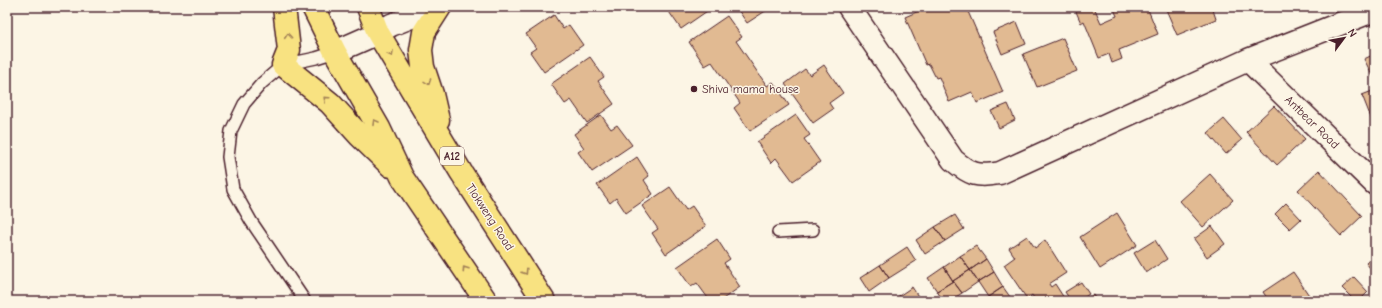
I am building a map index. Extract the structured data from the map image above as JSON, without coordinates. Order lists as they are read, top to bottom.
{
  "streets": {
    "main road": ["A12", "Tlokweng Road"],
    "street": ["Antbear Road"]
  },
  "places": ["Shiva mama house"],
  "north": "top right"
}
